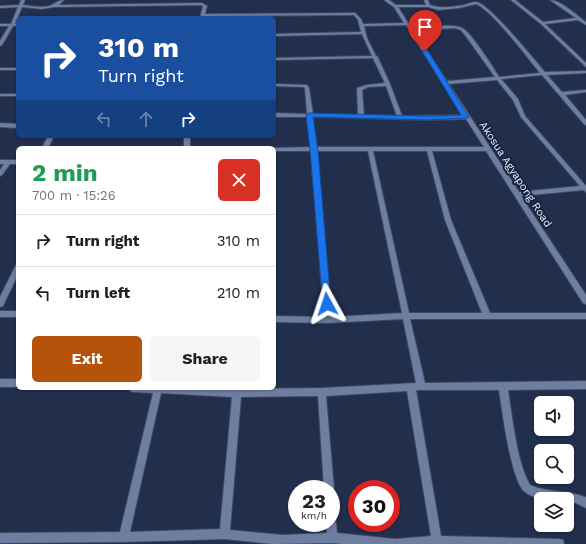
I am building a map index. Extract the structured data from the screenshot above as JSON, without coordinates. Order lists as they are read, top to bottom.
{
  "streets": {
    "street": ["Akosua Agyapong Road"]
  },
  "page": {
    "turn": ["310 m", "Turn right"],
    "heading": ["2 min", "700 m · 15:26"],
    "list": [
      {
        "name": "Turn right",
        "value": "310 m"
      },
      {
        "name": "Turn left",
        "value": "210 m"
      }
    ],
    "buttons": ["Exit", "Share"],
    "speed": "23 km/h",
    "limit": "30"
  }
}
